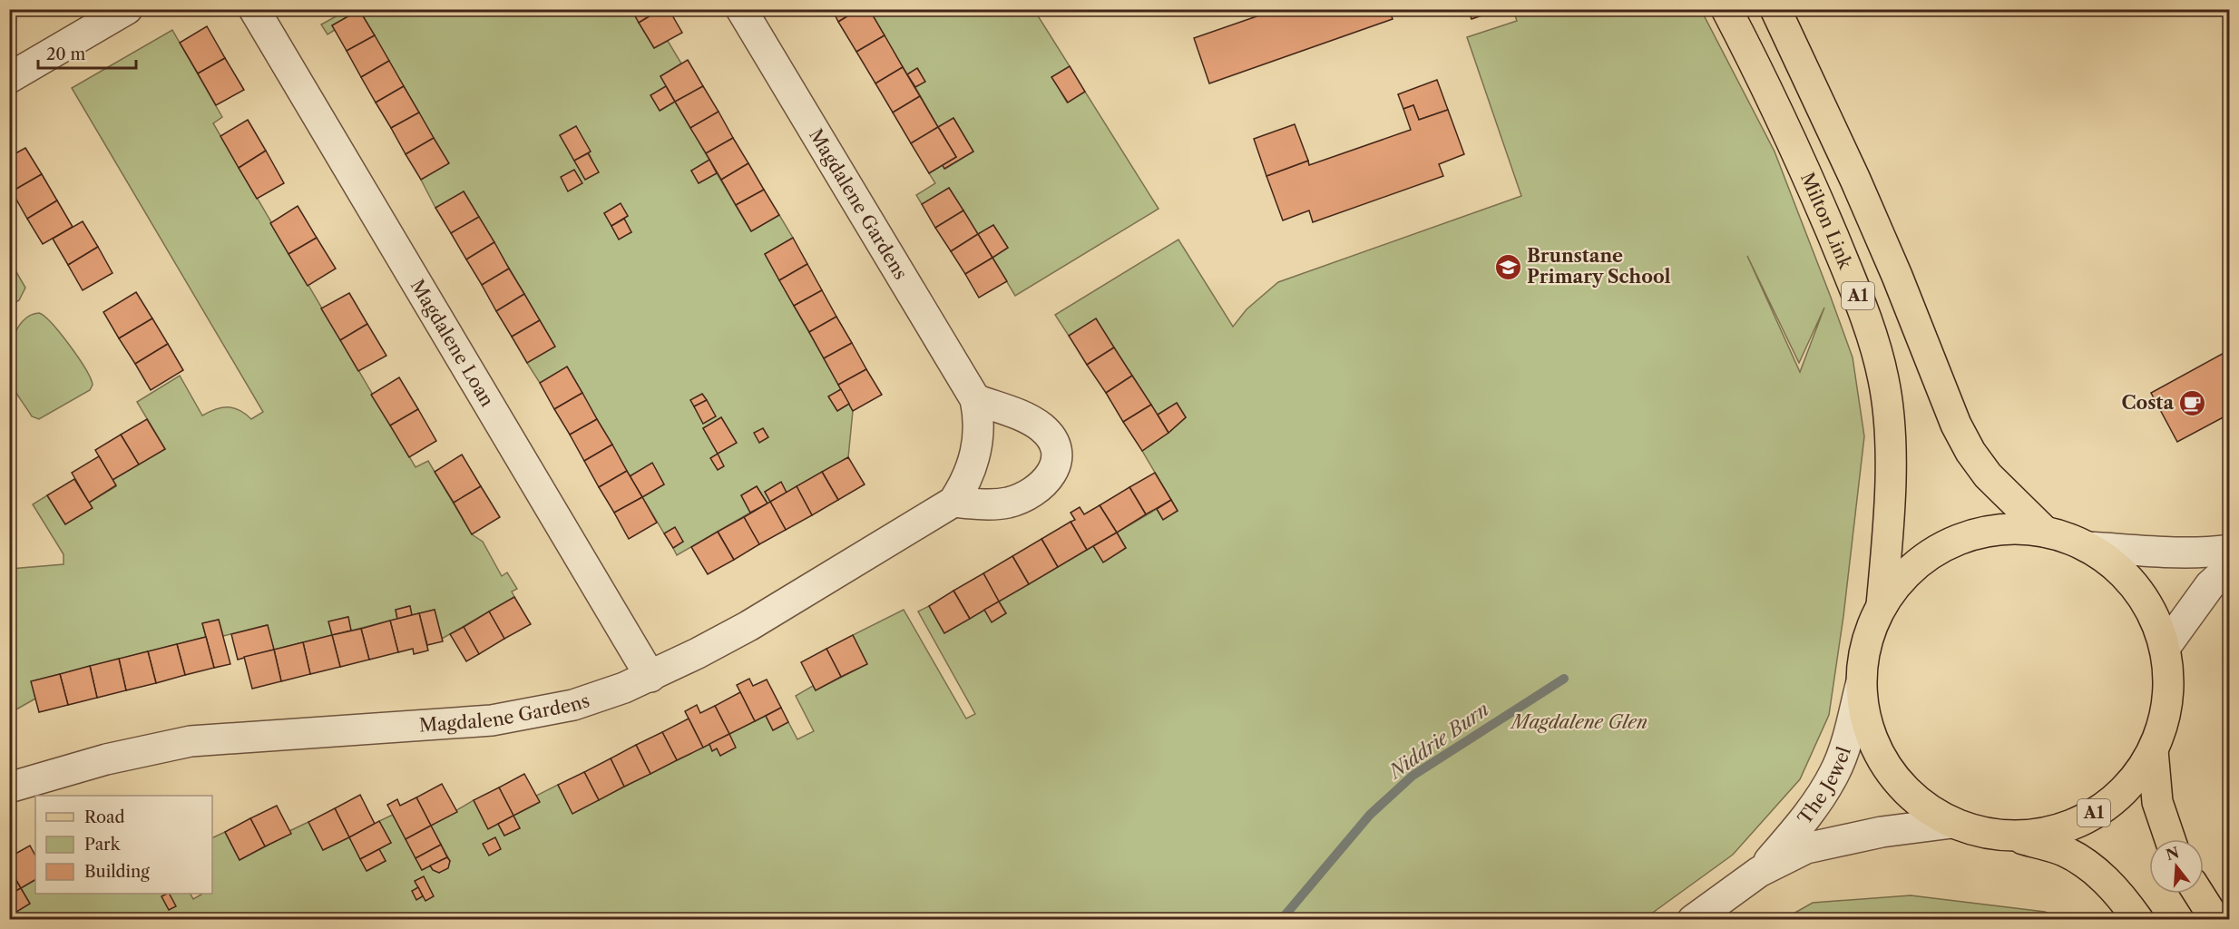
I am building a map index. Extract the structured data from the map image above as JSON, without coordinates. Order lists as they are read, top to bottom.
{
  "streets": {
    "main road": ["Milton Link", "A1"],
    "street": ["Magdalene Gardens", "Magdalene Loan", "The Jewel"]
  },
  "crossings": [
    ["Magdalene Gardens", "Magdalene Loan"],
    ["Milton Link", "A1"],
    ["A1", "The Jewel"]
  ],
  "water": ["Niddrie Burn"],
  "parks": ["Magdalene Glen"],
  "places": {
    "school or university": ["Brunstane Primary School"],
    "cafe": ["Costa"]
  },
  "legend": ["Road", "Park", "Building"],
  "scale_bar": "20 m",
  "north": "top"
}
